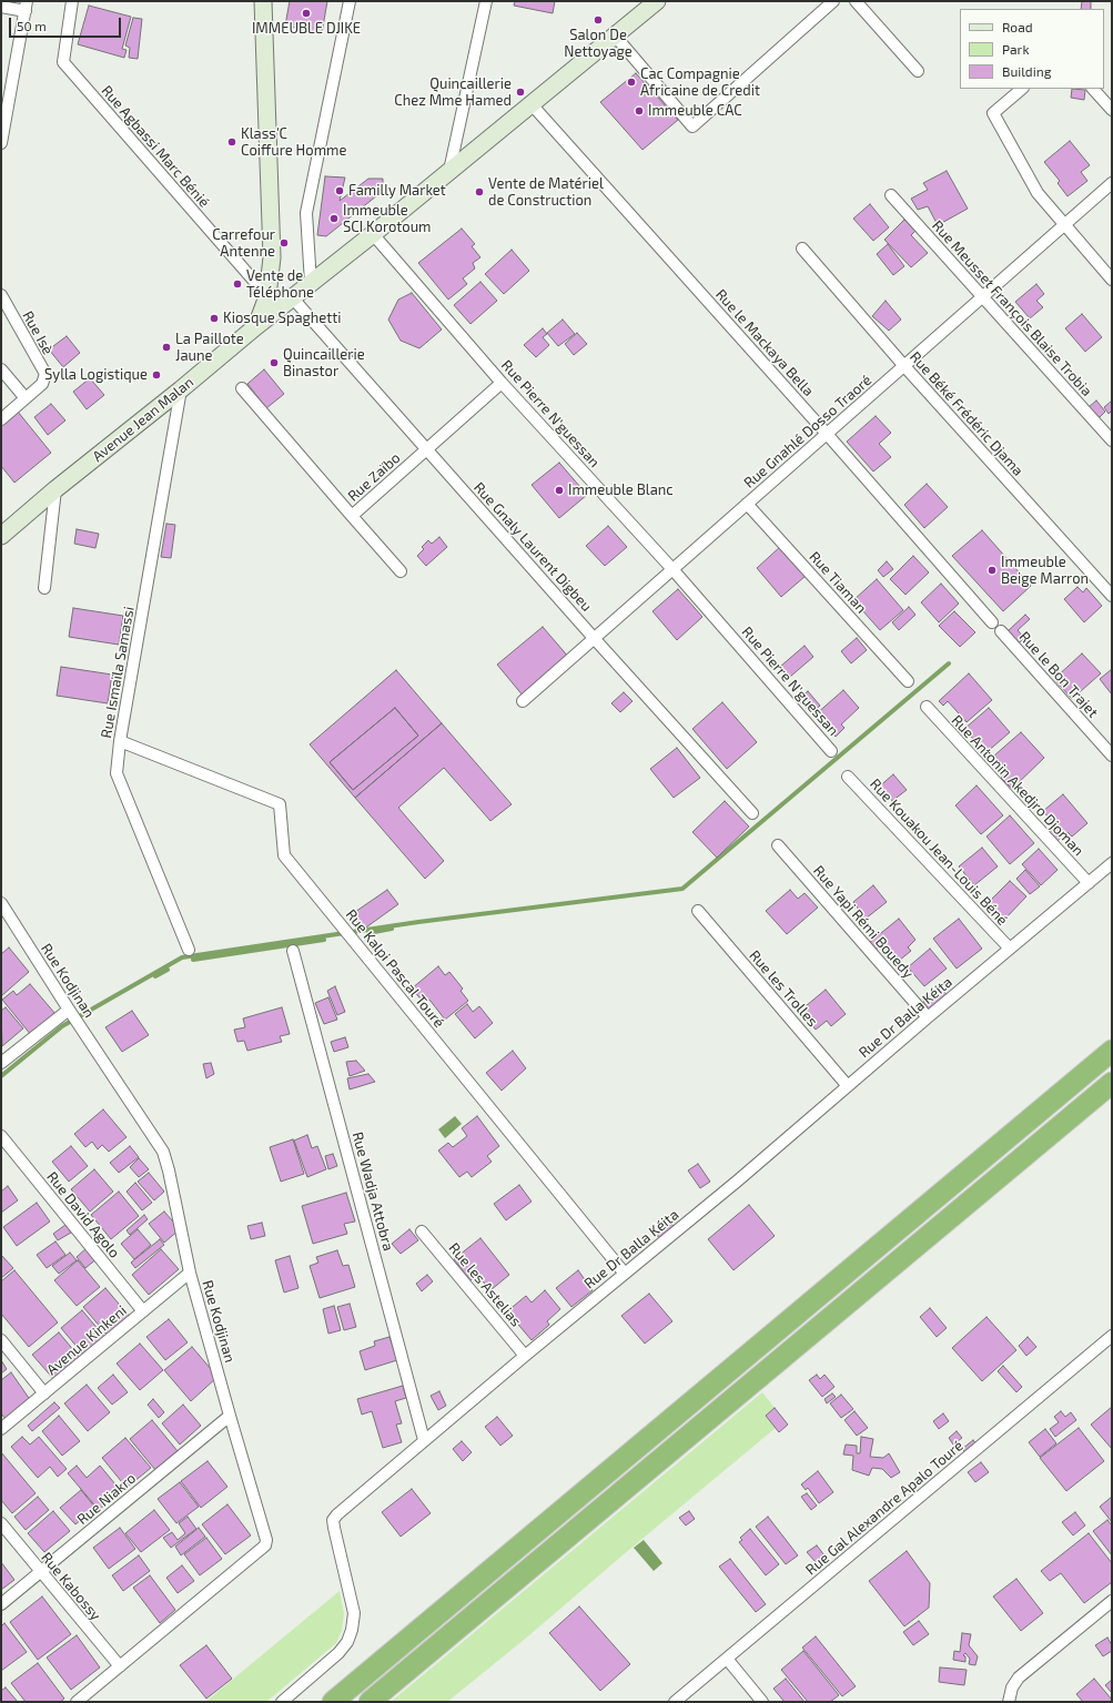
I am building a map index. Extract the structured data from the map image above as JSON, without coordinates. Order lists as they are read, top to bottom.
{
  "streets": {
    "main road": ["Avenue Jean Malan"],
    "street": [
      "Rue Agbassi Marc Bénié",
      "Rue Meusset François Blaise Trobia",
      "Rue Isè",
      "Rue le Mackaya Bella",
      "Rue Pierre N'guessan",
      "Rue Béké Frédéric Djama",
      "Rue Gnahlé Dosso Traoré",
      "Rue Zaïbo",
      "Rue Gnaly Laurent Digbeu",
      "Rue Tiaman",
      "Rue Ismaïla Samassi",
      "Rue le Bon Trajet",
      "Rue Antonin Akedjro Djoman",
      "Rue Kouakou Jean-Louis Béné",
      "Rue Yapi Rémi Bouedy",
      "Rue Kalpi Pascal Touré",
      "Rue Kodjinan",
      "Rue les Trolles",
      "Rue Dr Balla Kéita",
      "Rue Wadja Attobra",
      "Rue David Agolo",
      "Rue les Astelias",
      "Avenue Kinkeni",
      "Rue Niakro",
      "Rue Gal Alexandre Apalo Touré",
      "Rue Kabossy"
    ]
  },
  "crossings": [
    ["Rue Meusset François Blaise Trobia", "Rue Gnahlé Dosso Traoré"],
    ["Rue le Mackaya Bella", "Avenue Jean Malan"],
    ["Rue le Mackaya Bella", "Rue Gnahlé Dosso Traoré"],
    ["Rue Pierre N'guessan", "Avenue Jean Malan"],
    ["Rue Pierre N'guessan", "Rue Gnahlé Dosso Traoré"],
    ["Rue Pierre N'guessan", "Rue Zaïbo"],
    ["Rue Béké Frédéric Djama", "Rue Gnahlé Dosso Traoré"],
    ["Avenue Jean Malan", "Rue Gnaly Laurent Digbeu"],
    ["Avenue Jean Malan", "Rue Ismaïla Samassi"],
    ["Rue Gnahlé Dosso Traoré", "Rue Gnaly Laurent Digbeu"],
    ["Rue Gnahlé Dosso Traoré", "Rue Tiaman"],
    ["Rue Zaïbo", "Rue Gnaly Laurent Digbeu"],
    ["Rue Ismaïla Samassi", "Rue Kalpi Pascal Touré"],
    ["Rue Antonin Akedjro Djoman", "Rue Dr Balla Kéita"],
    ["Rue Kouakou Jean-Louis Béné", "Rue Dr Balla Kéita"],
    ["Rue Yapi Rémi Bouedy", "Rue Dr Balla Kéita"],
    ["Rue Kalpi Pascal Touré", "Rue Dr Balla Kéita"],
    ["Rue Kodjinan", "Avenue Kinkeni"],
    ["Rue Kodjinan", "Rue Niakro"],
    ["Rue Kodjinan", "Rue Kabossy"],
    ["Rue les Trolles", "Rue Dr Balla Kéita"],
    ["Rue Dr Balla Kéita", "Rue Wadja Attobra"],
    ["Rue Dr Balla Kéita", "Rue les Astelias"],
    ["Rue David Agolo", "Avenue Kinkeni"],
    ["Rue Niakro", "Rue Kabossy"]
  ],
  "places": [
    "IMMEUBLE DJIKE",
    "Salon De Nettoyage",
    "Cac Compagnie Africaine de Credit",
    "Quincaillerie Chez Mme Hamed",
    "Immeuble CAC",
    "Klass'C Coiffure Homme",
    "Familly Market",
    "Vente de Matériel de Construction",
    "Immeuble SCI Korotoum",
    "Carrefour Antenne",
    "Vente de Téléphone",
    "Kiosque Spaghetti",
    "La Paillote Jaune",
    "Quincaillerie Binastor",
    "Sylla Logistique",
    "Immeuble Blanc",
    "Immeuble Beige Marron"
  ],
  "legend": ["Road", "Park", "Building"],
  "scale_bar": "50 m"
}
